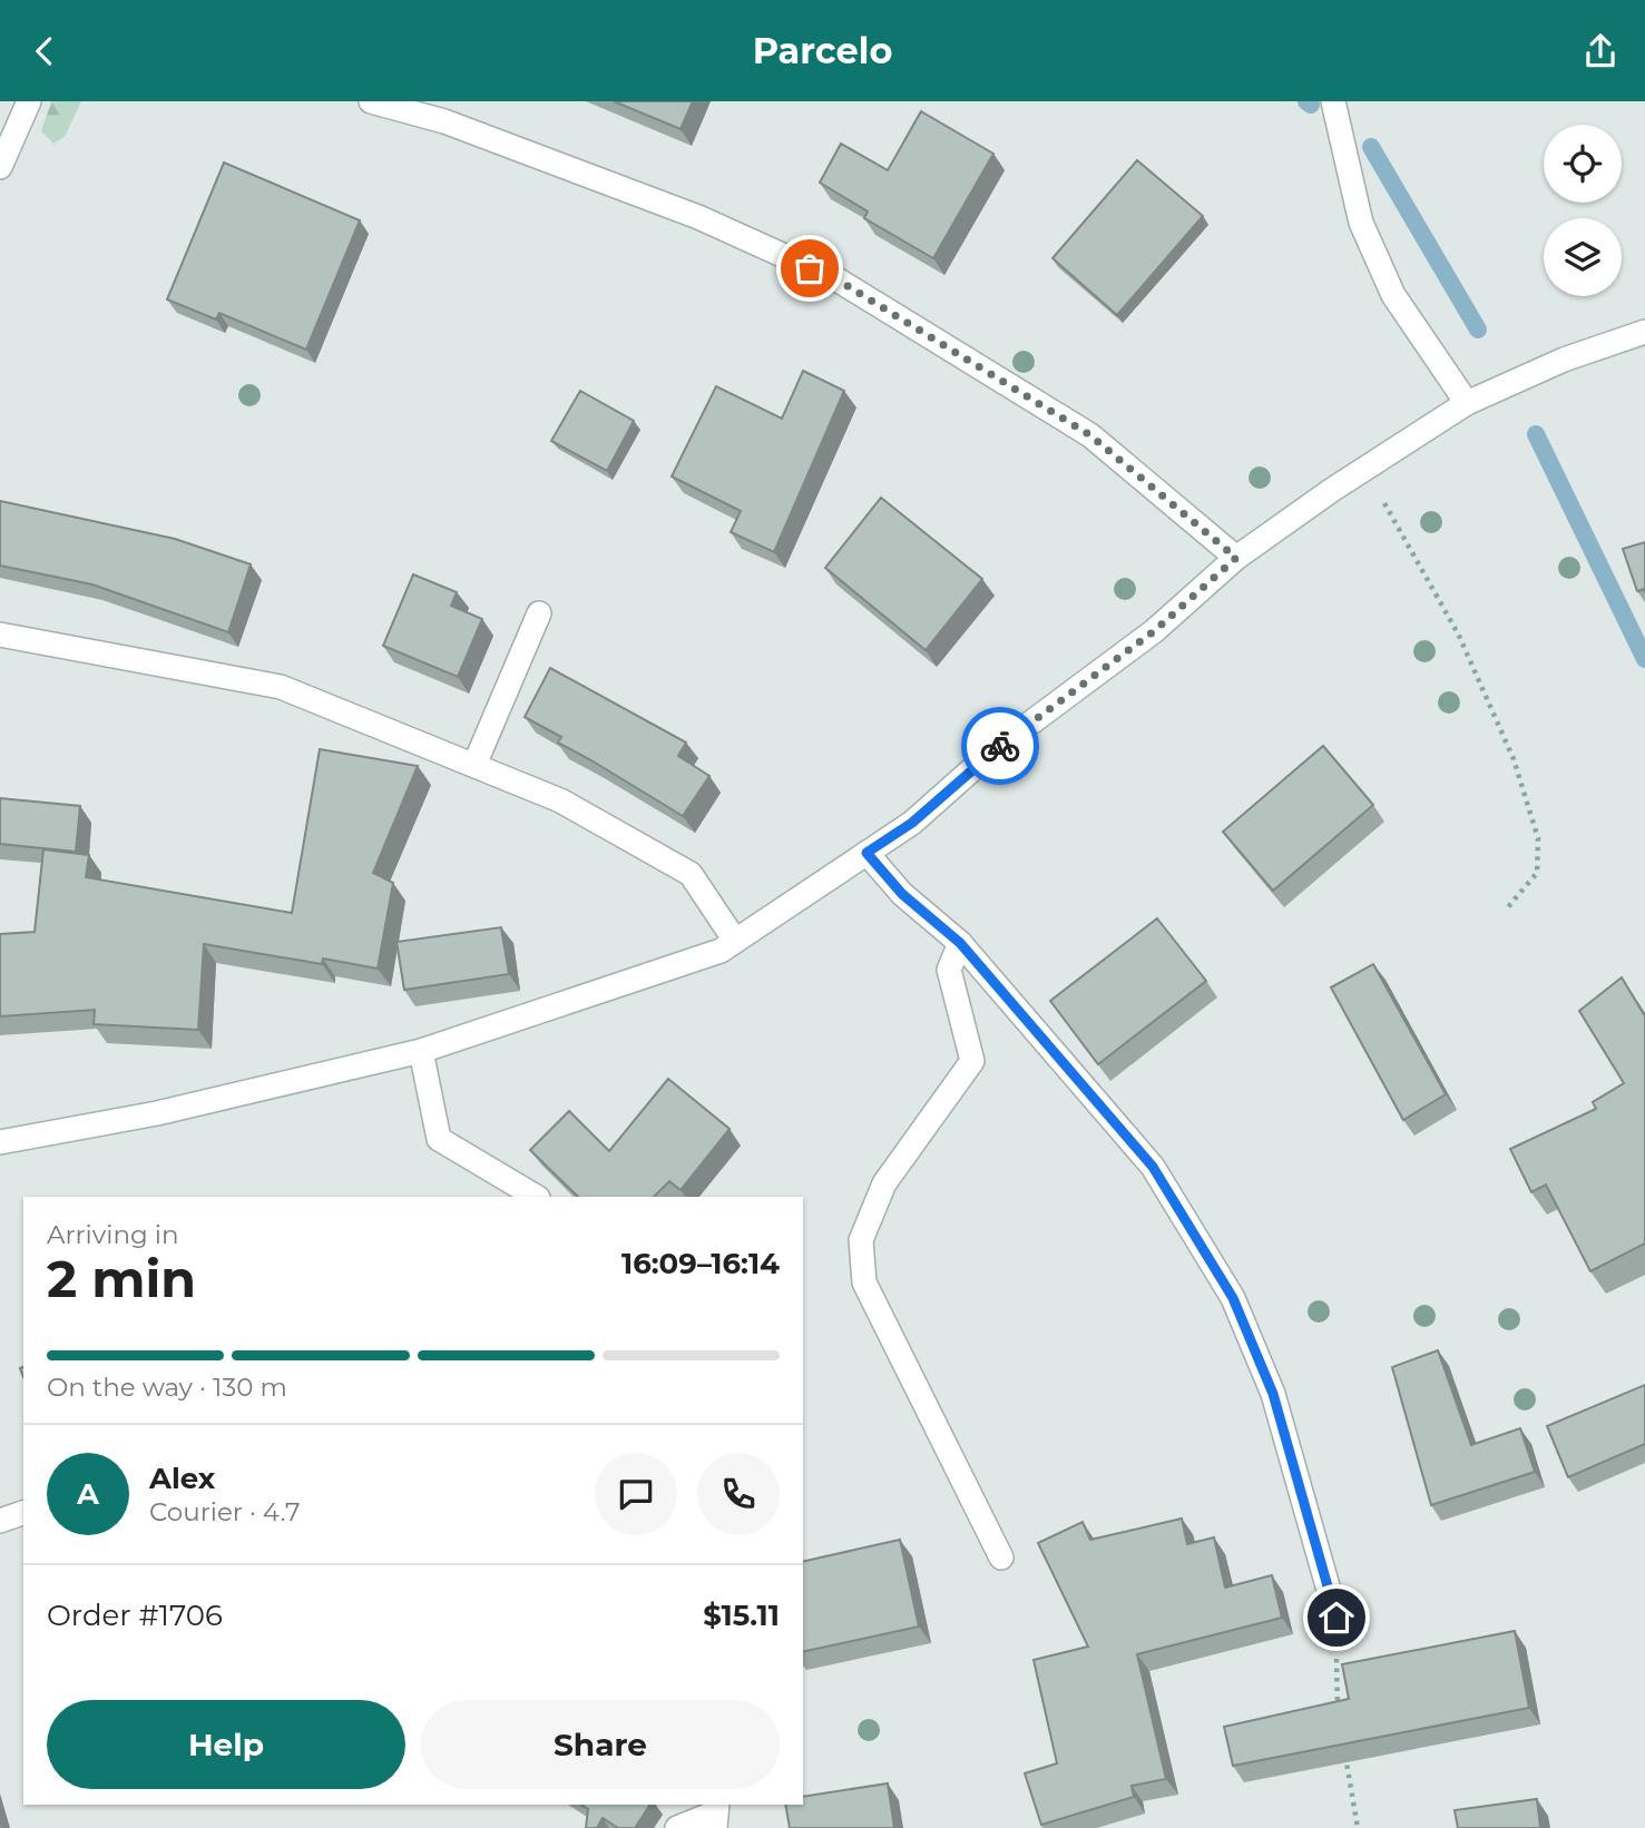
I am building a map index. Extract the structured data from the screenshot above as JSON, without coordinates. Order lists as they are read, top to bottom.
{
  "page": {
    "header": "Parcelo",
    "heading": ["2 min", "Arriving in", "16:09–16:14"],
    "panel": [
      "Alex",
      "Courier · 4.7",
      "Order #1706",
      "$15.11"
    ],
    "bar": "On the way · 130 m",
    "round": "A",
    "buttons": ["Help", "Share"]
  }
}
